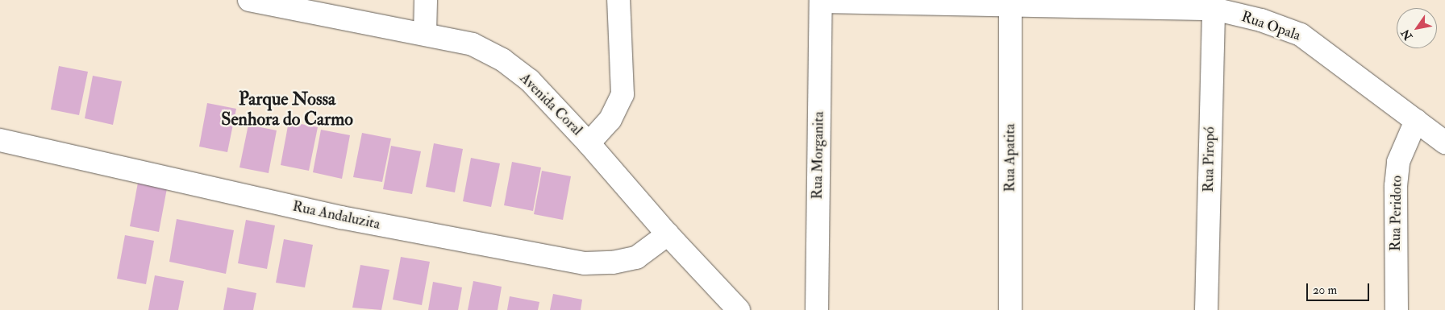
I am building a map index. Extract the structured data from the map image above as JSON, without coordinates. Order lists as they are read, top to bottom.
{
  "streets": {
    "street": [
      "Rua Opala",
      "Avenida Coral",
      "Rua Morganita",
      "Rua Apatita",
      "Rua Piropó",
      "Rua Peridoto",
      "Rua Andaluzita"
    ]
  },
  "crossings": [
    ["Rua Opala", "Rua Morganita"],
    ["Rua Opala", "Rua Apatita"],
    ["Rua Opala", "Rua Piropó"],
    ["Rua Opala", "Rua Peridoto"],
    ["Avenida Coral", "Rua Andaluzita"]
  ],
  "districts": ["Parque Nossa Senhora do Carmo"],
  "scale_bar": "20 m",
  "north": "bottom left"
}
